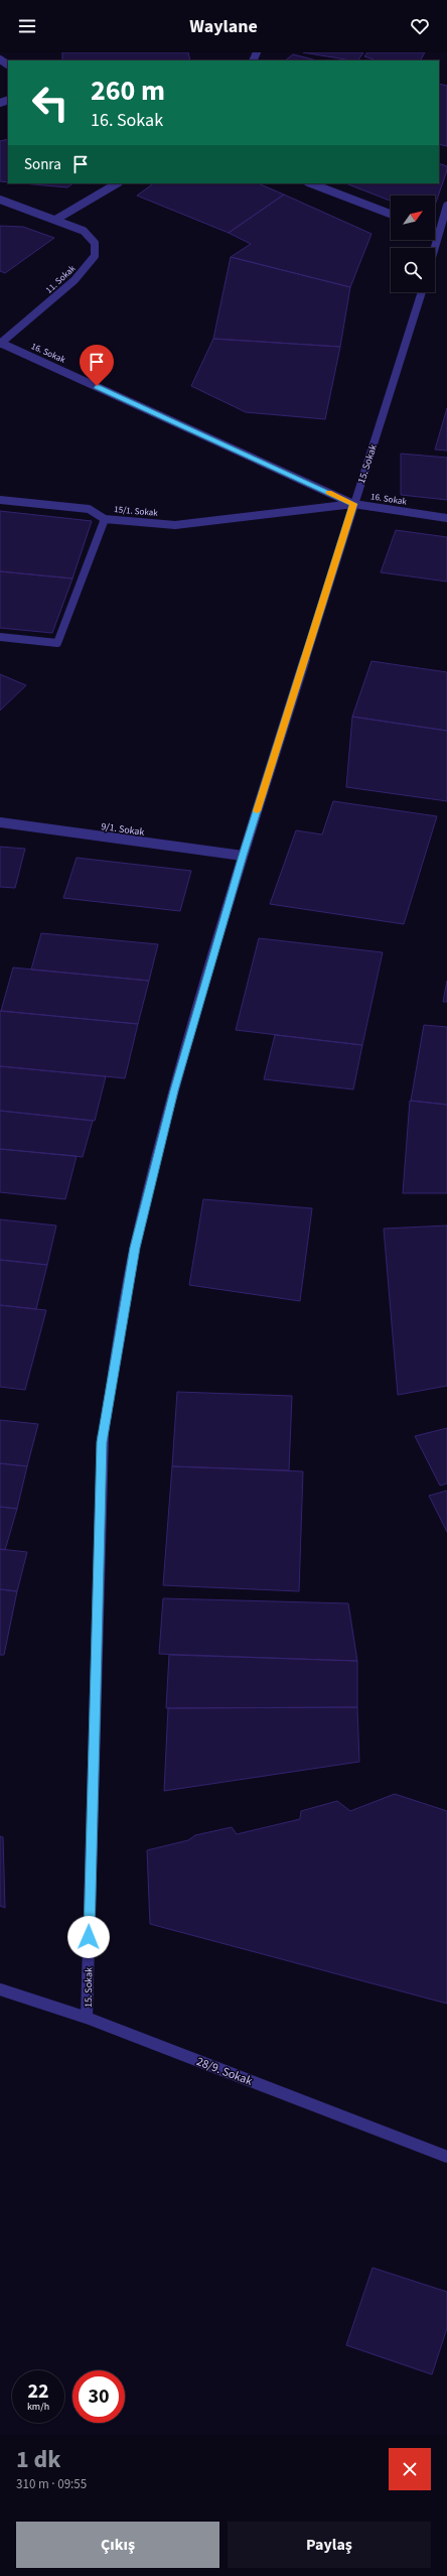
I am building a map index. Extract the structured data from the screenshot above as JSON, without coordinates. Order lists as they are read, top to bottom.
{
  "streets": {
    "street": [
      "11. Sokak",
      "16. Sokak",
      "15. Sokak",
      "15/1. Sokak",
      "9/1. Sokak",
      "28/9. Sokak"
    ]
  },
  "crossings": [
    ["11. Sokak", "16. Sokak"],
    ["16. Sokak", "15. Sokak"],
    ["16. Sokak", "15/1. Sokak"],
    ["15. Sokak", "15/1. Sokak"],
    ["15. Sokak", "9/1. Sokak"],
    ["15. Sokak", "28/9. Sokak"]
  ],
  "north": "top right",
  "page": {
    "header": "Waylane",
    "turn": ["260 m", "16. Sokak"],
    "then": "Sonra",
    "speed": "22 km/h",
    "limit": "30",
    "heading": ["1 dk", "310 m · 09:55"],
    "buttons": ["Çıkış", "Paylaş"]
  }
}
